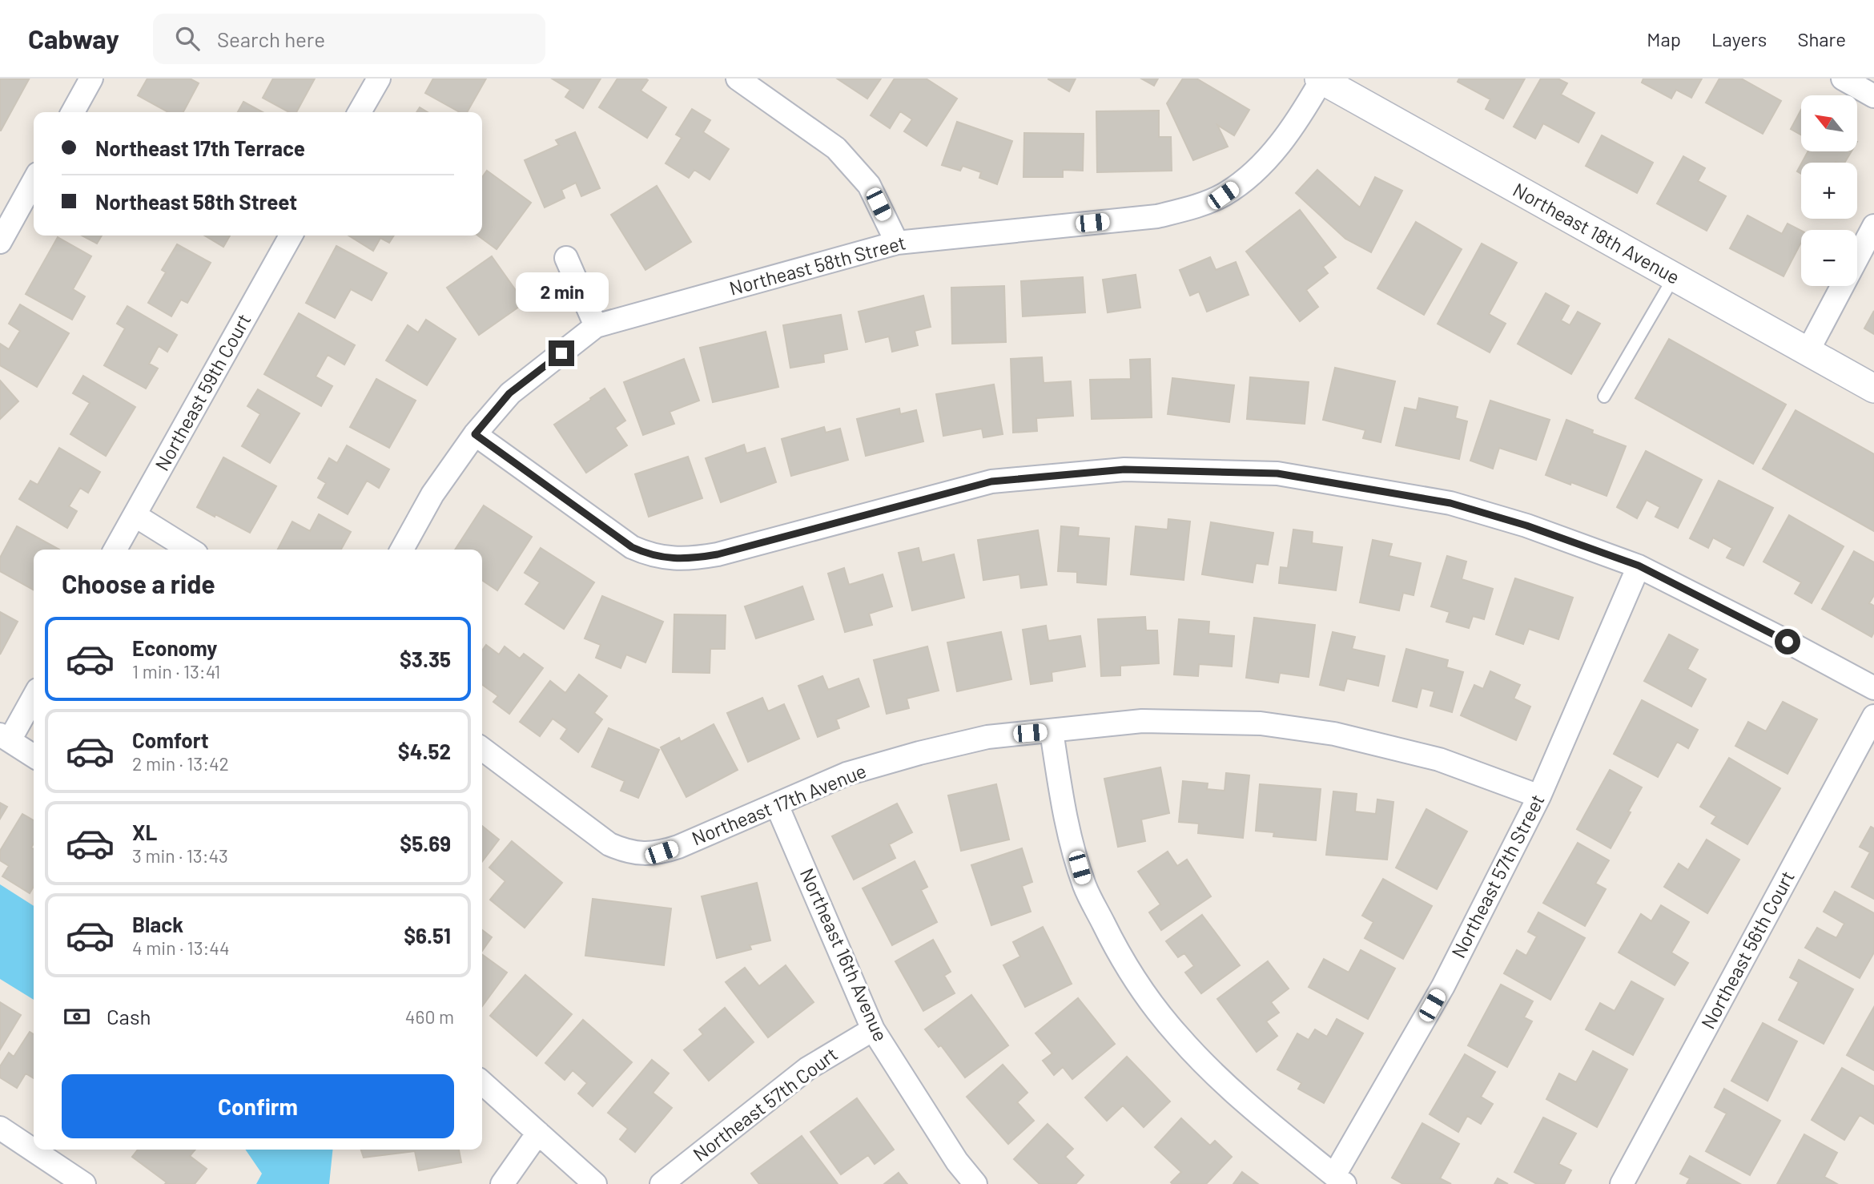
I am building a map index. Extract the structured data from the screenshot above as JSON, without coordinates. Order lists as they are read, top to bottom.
{
  "streets": {
    "street": [
      "Northeast 18th Avenue",
      "Northeast 58th Street",
      "Northeast 59th Court",
      "Northeast 17th Avenue",
      "Northeast 57th Street",
      "Northeast 56th Court",
      "Northeast 16th Avenue",
      "Northeast 57th Court"
    ]
  },
  "crossings": [
    ["Northeast 18th Avenue", "Northeast 58th Street"],
    ["Northeast 17th Avenue", "Northeast 57th Street"],
    ["Northeast 17th Avenue", "Northeast 16th Avenue"],
    ["Northeast 16th Avenue", "Northeast 57th Court"]
  ],
  "north": "top left",
  "page": {
    "header": "Cabway",
    "search": "Search here",
    "nav": ["Map", "Layers", "Share"],
    "map_buttons": ["+", "−"],
    "banner": ["Northeast 17th Terrace", "Northeast 58th Street"],
    "bubble": "2 min",
    "heading": "Choose a ride",
    "list": [
      {
        "name": "Economy",
        "note": "1 min · 13:41",
        "value": "$3.35"
      },
      {
        "name": "Comfort",
        "note": "2 min · 13:42",
        "value": "$4.52"
      },
      {
        "name": "XL",
        "note": "3 min · 13:43",
        "value": "$5.69"
      },
      {
        "name": "Black",
        "note": "4 min · 13:44",
        "value": "$6.51"
      }
    ],
    "pay": ["Cash", "460 m"],
    "buttons": "Confirm"
  }
}
